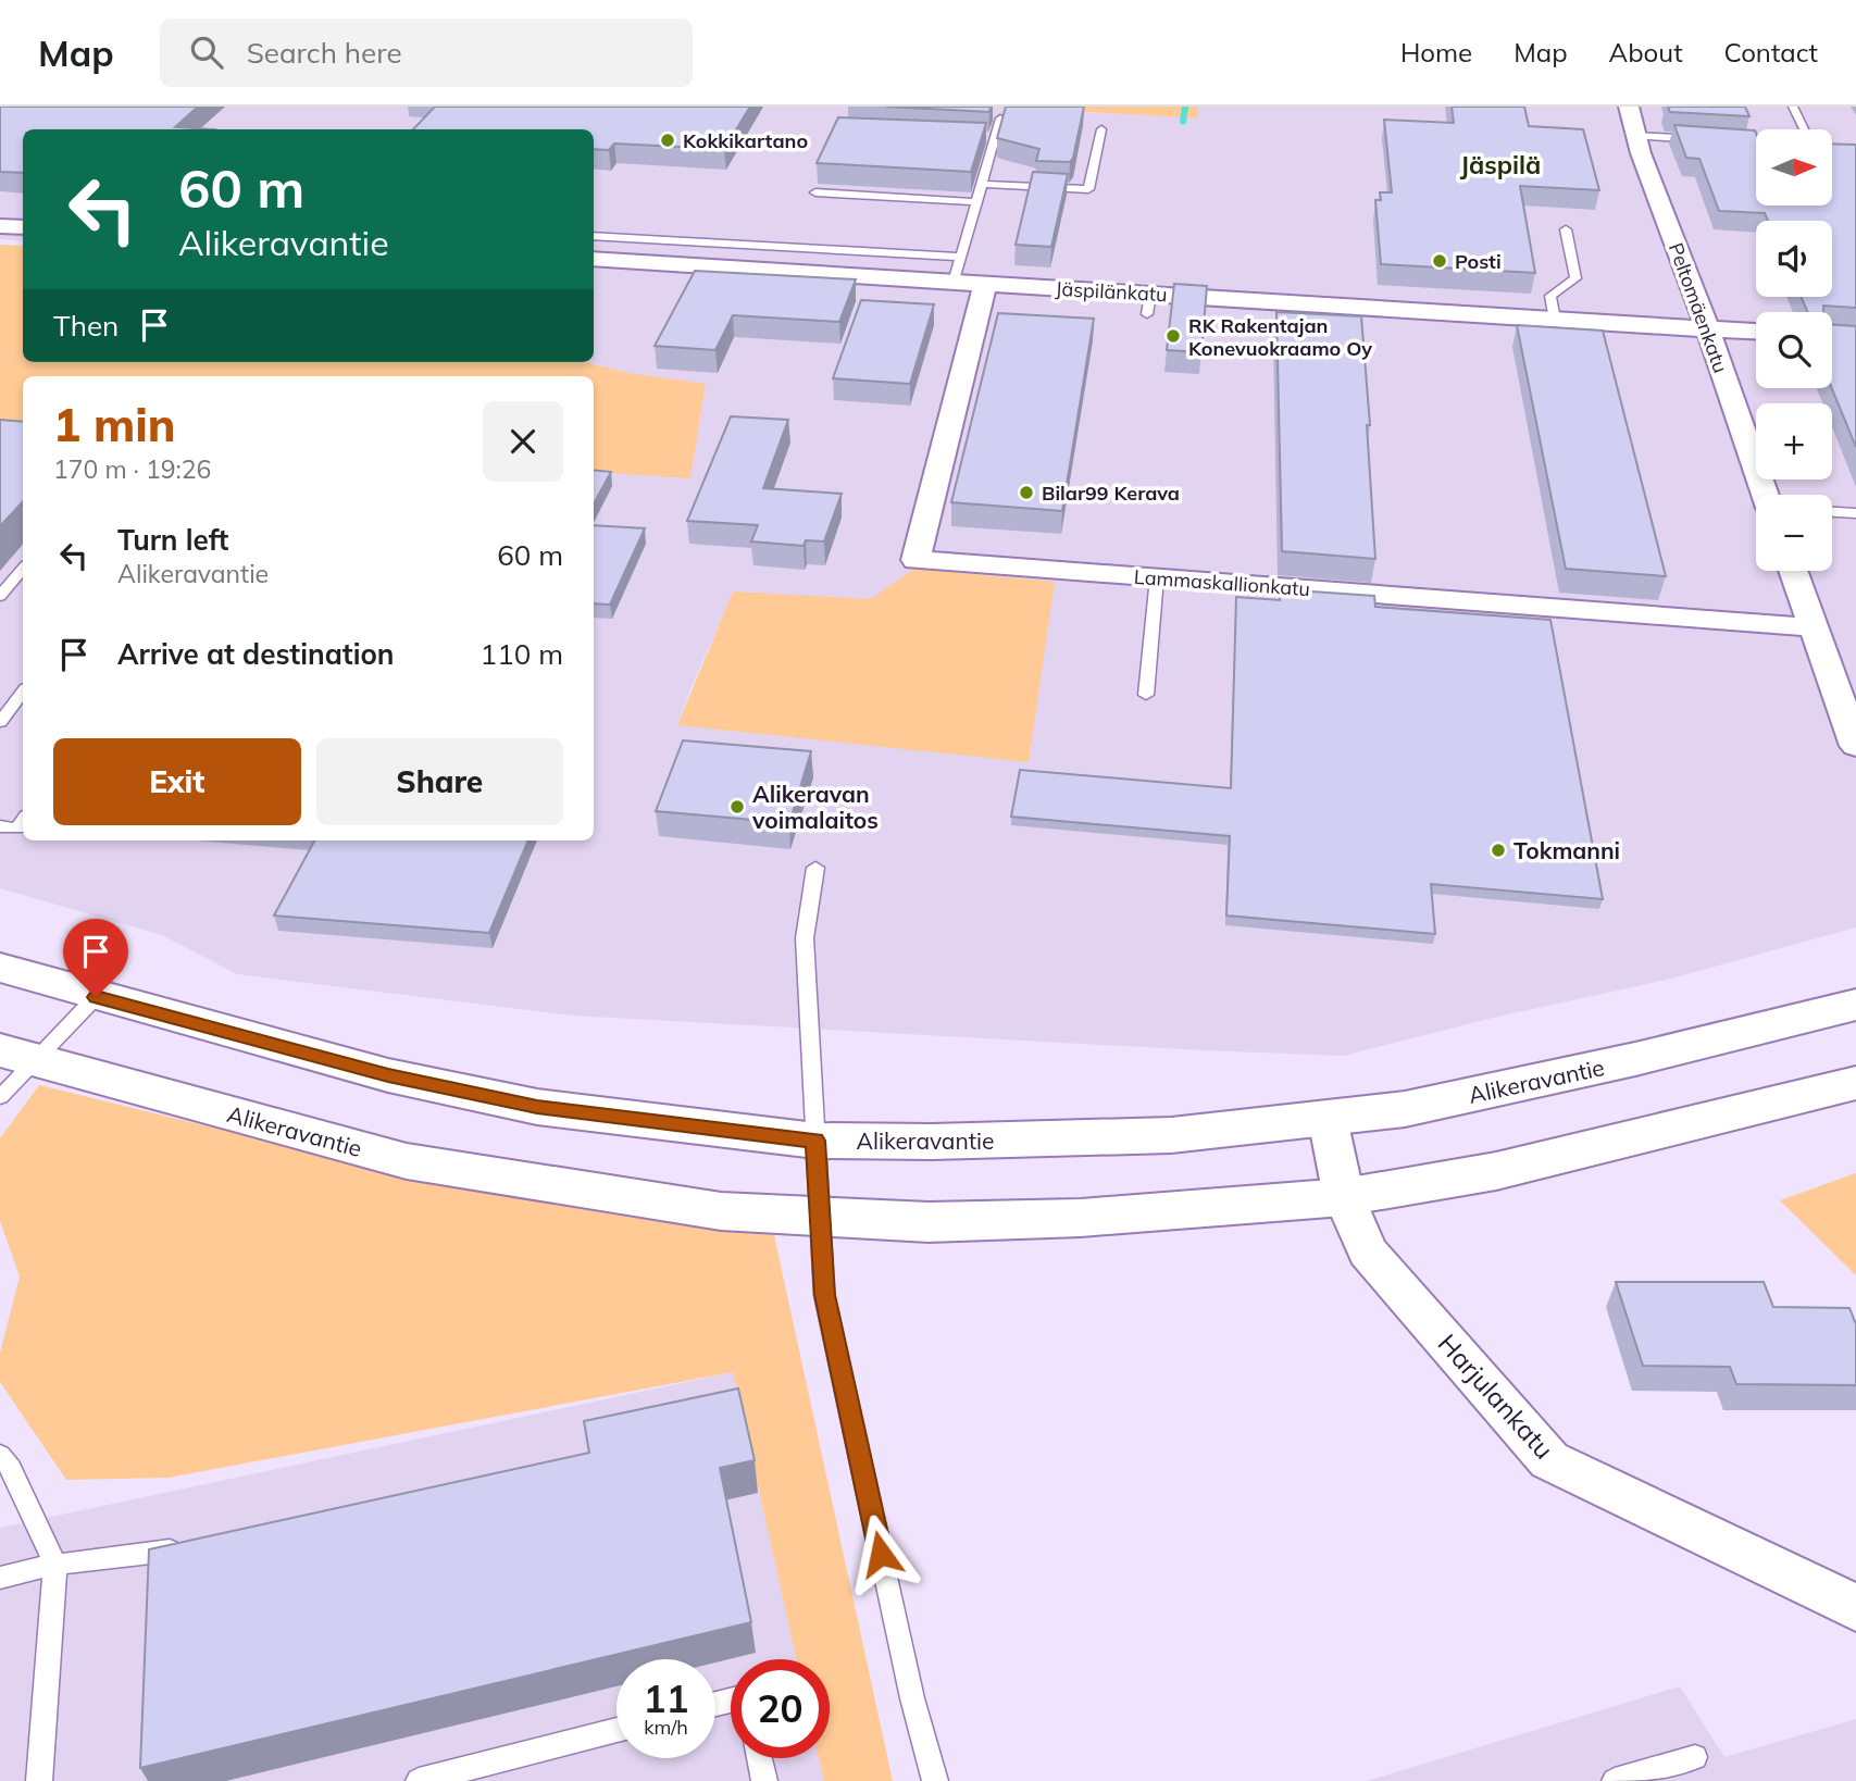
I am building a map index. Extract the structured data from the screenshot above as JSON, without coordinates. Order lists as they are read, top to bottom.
{
  "streets": {
    "street": [
      "Jäspilänkatu",
      "Peltomäenkatu",
      "Lammaskallionkatu",
      "Alikeravantie",
      "Harjulankatu"
    ]
  },
  "crossings": [
    ["Jäspilänkatu", "Peltomäenkatu"],
    ["Jäspilänkatu", "Lammaskallionkatu"],
    ["Alikeravantie", "Harjulankatu"]
  ],
  "districts": ["Jäspilä"],
  "places": [
    "Kokkikartano",
    "Posti",
    "RK Rakentajan Konevuokraamo Oy",
    "Bilar99 Kerava",
    "Alikeravan voimalaitos",
    "Tokmanni"
  ],
  "north": "right",
  "page": {
    "header": "Map",
    "search": "Search here",
    "nav": [
      "Home",
      "Map",
      "About",
      "Contact"
    ],
    "map_buttons": ["+", "−"],
    "turn": ["60 m", "Alikeravantie"],
    "then": "Then",
    "heading": ["1 min", "170 m · 19:26"],
    "list": [
      {
        "name": "Turn left",
        "note": "Alikeravantie",
        "value": "60 m"
      },
      {
        "name": "Arrive at destination",
        "value": "110 m"
      }
    ],
    "buttons": ["Exit", "Share"],
    "speed": "11 km/h",
    "limit": "20"
  }
}
